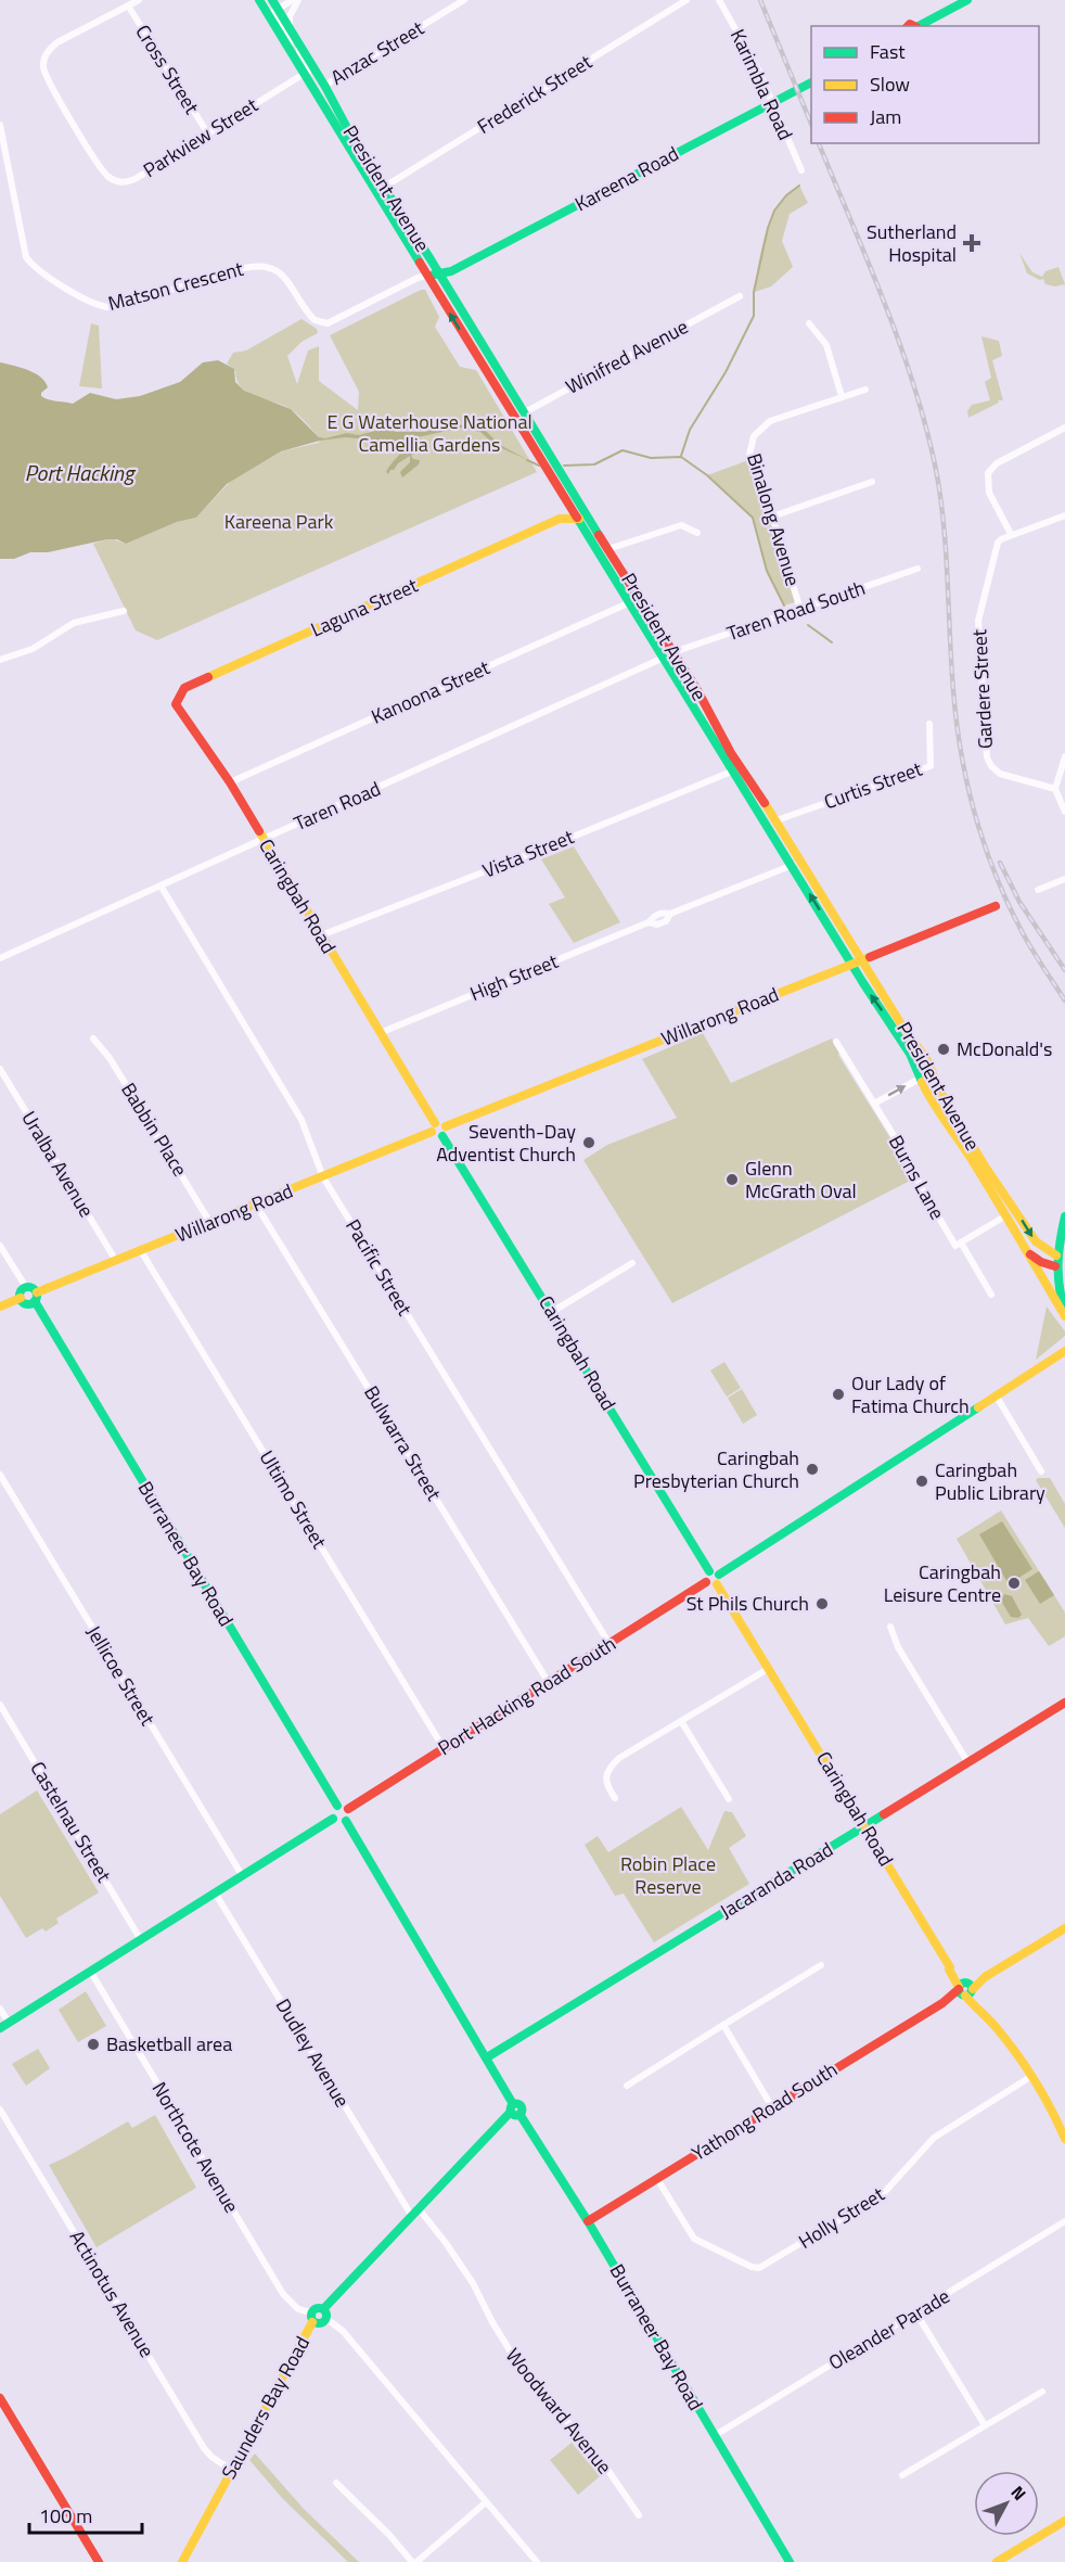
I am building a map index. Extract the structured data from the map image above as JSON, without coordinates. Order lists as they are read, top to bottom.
{
  "streets": {
    "street": [
      "Anzac Street",
      "Cross Street",
      "Karimbla Road",
      "Frederick Street",
      "Parkview Street",
      "Kareena Road",
      "President Avenue",
      "Matson Crescent",
      "Winifred Avenue",
      "Binalong Avenue",
      "Laguna Street",
      "Taren Road South",
      "Gardere Street",
      "Kanoona Street",
      "Curtis Street",
      "Taren Road",
      "Vista Street",
      "Caringbah Road",
      "High Street",
      "Willarong Road",
      "Babbin Place",
      "Uralba Avenue",
      "Burns Lane",
      "Pacific Street",
      "Bulwarra Street",
      "Ultimo Street",
      "Burraneer Bay Road",
      "Jellicoe Street",
      "Port Hacking Road South",
      "Castelnau Street",
      "Jacaranda Road",
      "Dudley Avenue",
      "Yathong Road South",
      "Northcote Avenue",
      "Holly Street",
      "Actinotus Avenue",
      "Oleander Parade",
      "Saunders Bay Road",
      "Woodward Avenue"
    ]
  },
  "crossings": [
    ["Anzac Street", "President Avenue"],
    ["Cross Street", "Parkview Street"],
    ["Karimbla Road", "Kareena Road"],
    ["Frederick Street", "President Avenue"],
    ["Parkview Street", "President Avenue"],
    ["Kareena Road", "President Avenue"],
    ["Kareena Road", "Matson Crescent"],
    ["President Avenue", "Matson Crescent"],
    ["President Avenue", "Winifred Avenue"],
    ["President Avenue", "Laguna Street"],
    ["President Avenue", "Taren Road South"],
    ["President Avenue", "Kanoona Street"],
    ["President Avenue", "Curtis Street"],
    ["President Avenue", "Taren Road"],
    ["President Avenue", "Vista Street"],
    ["President Avenue", "High Street"],
    ["President Avenue", "Willarong Road"],
    ["Binalong Avenue", "Taren Road South"],
    ["Laguna Street", "Caringbah Road"],
    ["Taren Road South", "Taren Road"],
    ["Kanoona Street", "Caringbah Road"],
    ["Taren Road", "Caringbah Road"],
    ["Taren Road", "Pacific Street"],
    ["Vista Street", "Caringbah Road"],
    ["Caringbah Road", "High Street"],
    ["Caringbah Road", "Willarong Road"],
    ["Caringbah Road", "Port Hacking Road South"],
    ["Caringbah Road", "Jacaranda Road"],
    ["Caringbah Road", "Yathong Road South"],
    ["Caringbah Road", "Holly Street"],
    ["Willarong Road", "Babbin Place"],
    ["Willarong Road", "Uralba Avenue"],
    ["Willarong Road", "Pacific Street"],
    ["Willarong Road", "Bulwarra Street"],
    ["Willarong Road", "Ultimo Street"],
    ["Willarong Road", "Burraneer Bay Road"],
    ["Pacific Street", "Port Hacking Road South"],
    ["Bulwarra Street", "Port Hacking Road South"],
    ["Ultimo Street", "Port Hacking Road South"],
    ["Burraneer Bay Road", "Port Hacking Road South"],
    ["Burraneer Bay Road", "Jacaranda Road"],
    ["Burraneer Bay Road", "Yathong Road South"],
    ["Burraneer Bay Road", "Oleander Parade"],
    ["Dudley Avenue", "Woodward Avenue"],
    ["Yathong Road South", "Holly Street"],
    ["Northcote Avenue", "Saunders Bay Road"],
    ["Actinotus Avenue", "Saunders Bay Road"]
  ],
  "water": ["Port Hacking"],
  "parks": ["E G Waterhouse National Camellia Gardens", "Kareena Park", "Robin Place Reserve"],
  "places": {
    "health": ["Sutherland Hospital"],
    "other": [
      "McDonald's",
      "Seventh-Day Adventist Church",
      "Glenn McGrath Oval",
      "Our Lady of Fatima Church",
      "Caringbah Presbyterian Church",
      "Caringbah Public Library",
      "Caringbah Leisure Centre",
      "St Phils Church",
      "Basketball area"
    ]
  },
  "legend": ["Fast", "Slow", "Jam"],
  "scale_bar": "100 m",
  "north": "top right"
}
